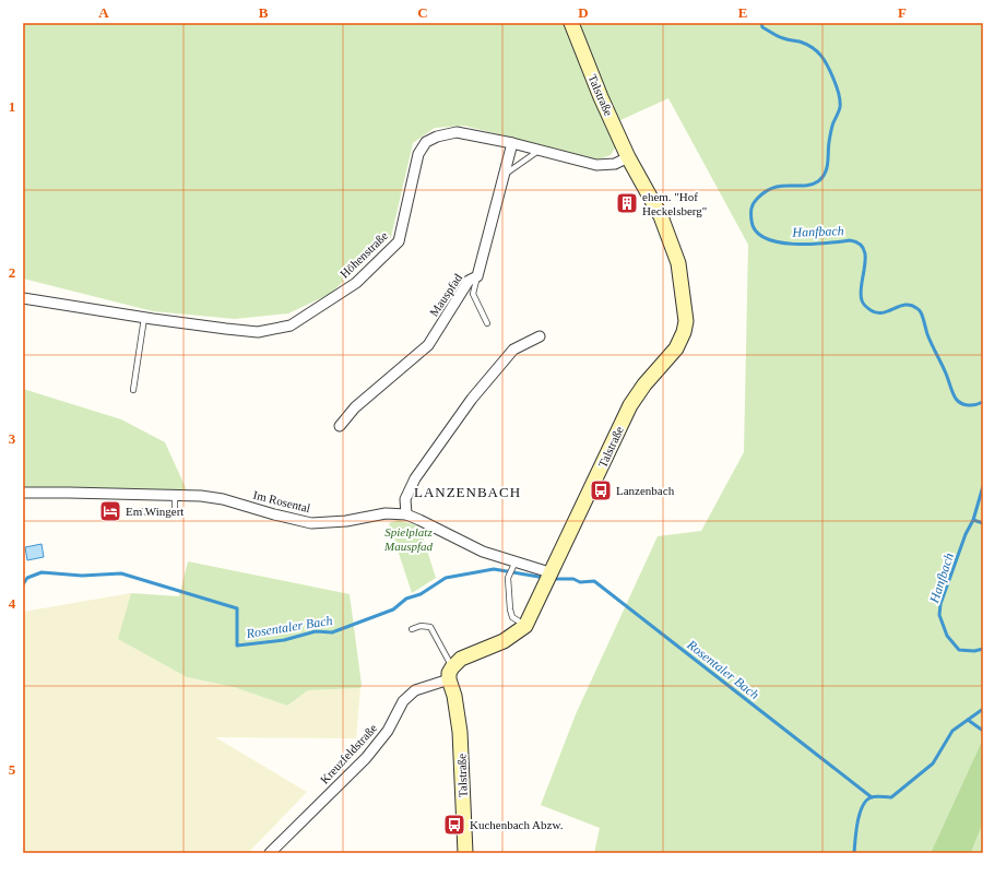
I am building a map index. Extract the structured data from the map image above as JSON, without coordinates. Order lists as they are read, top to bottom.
{
  "streets": {
    "main road": ["Talstraße"],
    "street": [
      "Höhenstraße",
      "Mauspfad",
      "Im Rosental",
      "Kreuzfeldstraße"
    ]
  },
  "crossings": [
    ["Talstraße", "Höhenstraße"],
    ["Talstraße", "Im Rosental"],
    ["Talstraße", "Kreuzfeldstraße"],
    ["Höhenstraße", "Mauspfad"]
  ],
  "districts": ["LANZENBACH"],
  "water": ["Hanfbach", "Rosentaler Bach"],
  "parks": ["Spielplatz Mauspfad"],
  "places": {
    "building": ["ehem. \"Hof Heckelsberg\""],
    "bus stop": ["Lanzenbach", "Kuchenbach Abzw."],
    "hotel": ["Em Wingert"]
  },
  "grid": {
    "columns": [
      "A",
      "B",
      "C",
      "D",
      "E",
      "F"
    ],
    "rows": [
      "1",
      "2",
      "3",
      "4",
      "5"
    ]
  }
}
